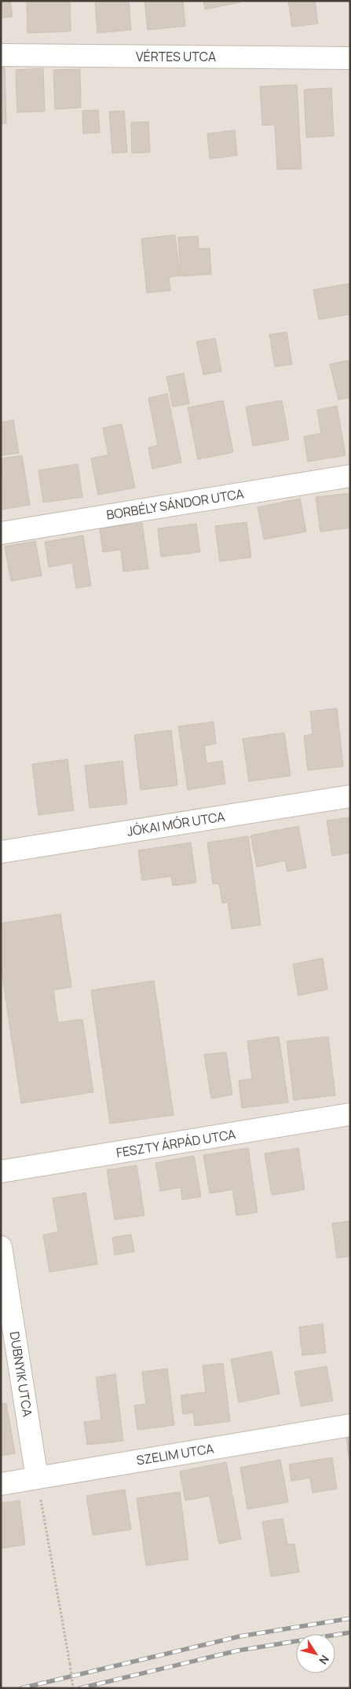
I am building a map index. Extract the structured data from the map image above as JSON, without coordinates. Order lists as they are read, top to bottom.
{
  "streets": {
    "street": [
      "VÉRTES UTCA",
      "BORBÉLY SÁNDOR UTCA",
      "JÓKAI MÓR UTCA",
      "FESZTY ÁRPÁD UTCA",
      "DUBNYIK UTCA",
      "SZELIM UTCA"
    ]
  },
  "crossings": [
    ["DUBNYIK UTCA", "SZELIM UTCA"]
  ],
  "north": "bottom right"
}
